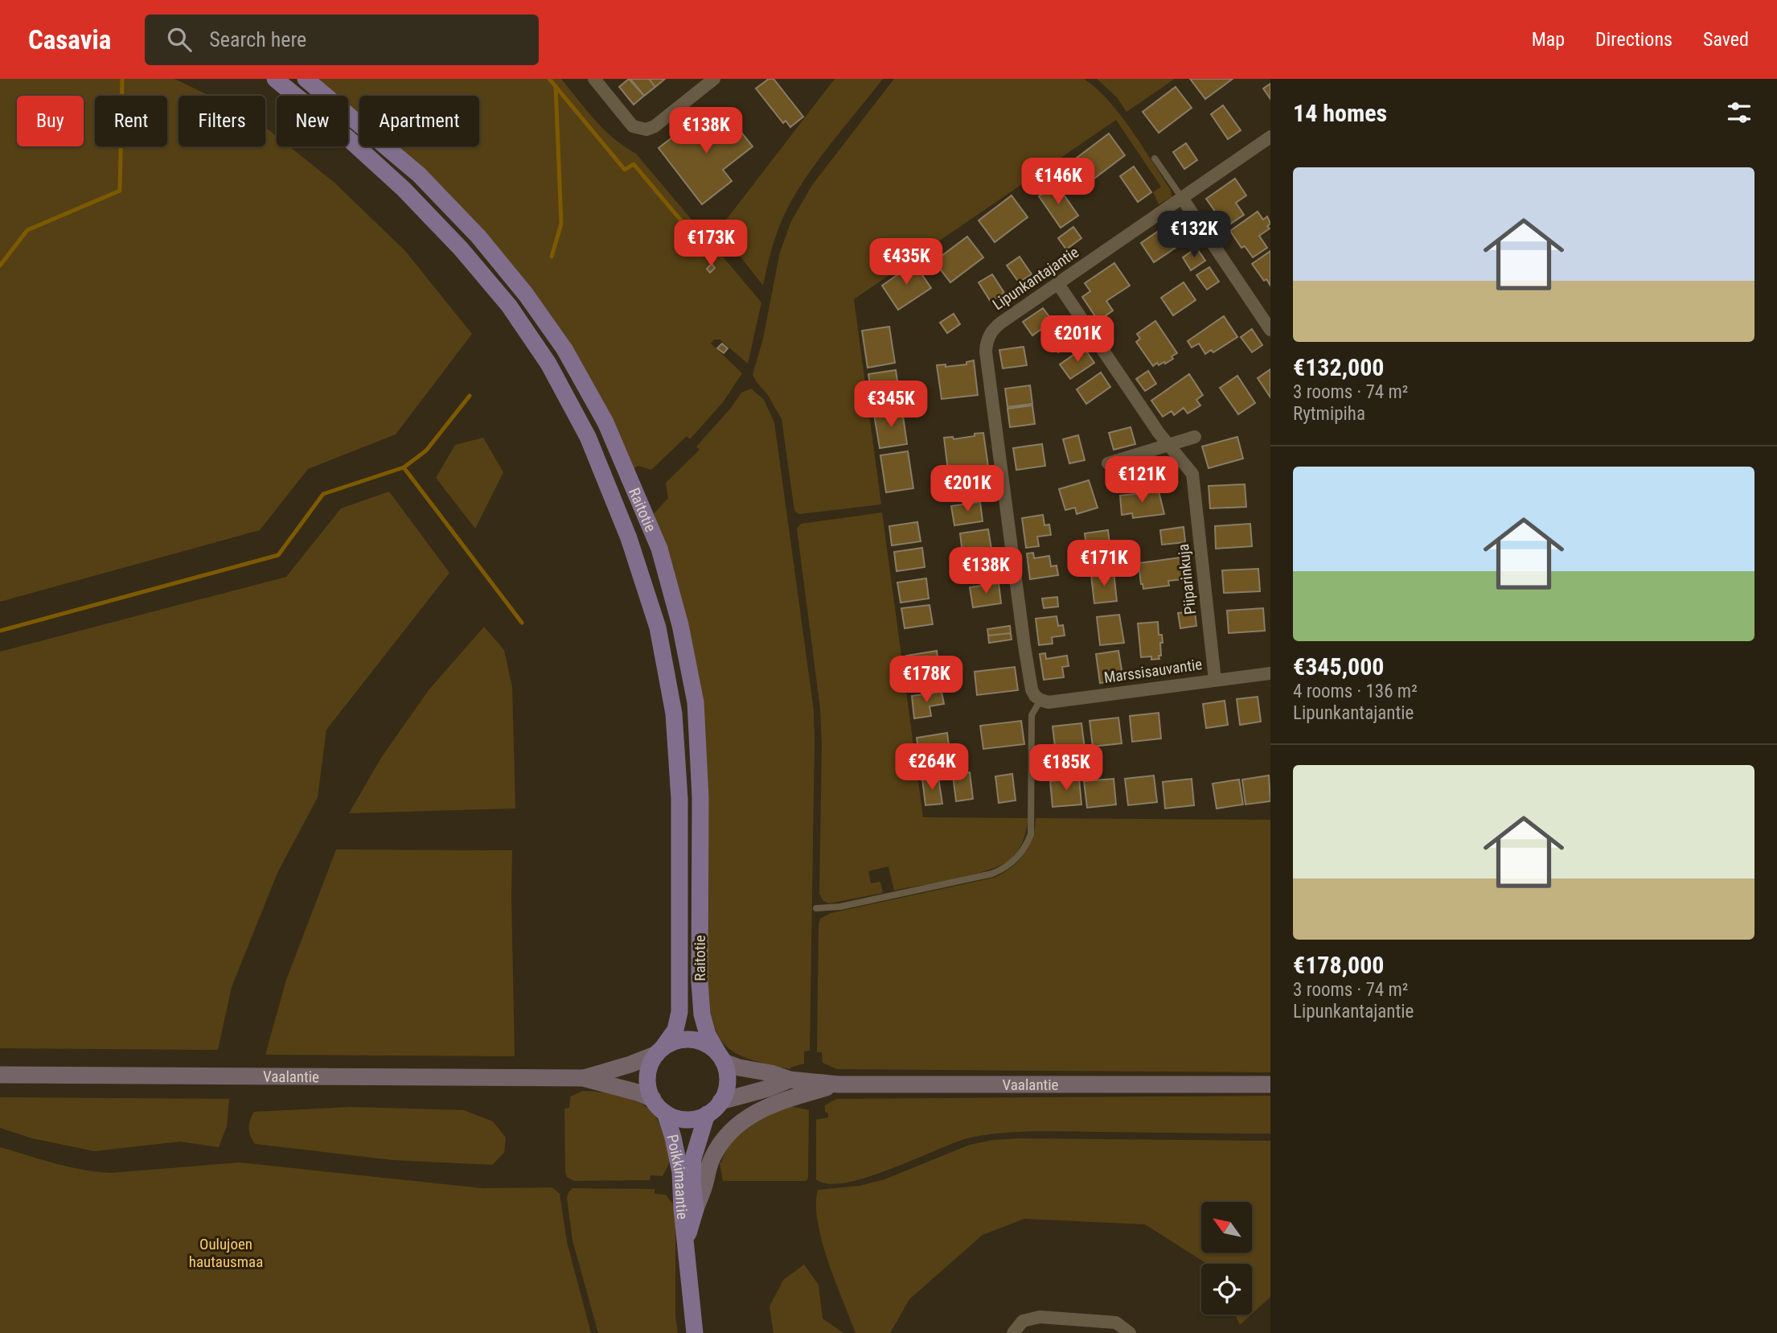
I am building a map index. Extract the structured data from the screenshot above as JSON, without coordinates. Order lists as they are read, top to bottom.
{
  "streets": {
    "main road": ["Raitotie", "Poikkimaantie"],
    "street": [
      "Lipunkantajantie",
      "Piiparinkuja",
      "Marssisauvantie",
      "Vaalantie"
    ]
  },
  "crossings": [
    ["Lipunkantajantie", "Marssisauvantie"],
    ["Raitotie", "Vaalantie"],
    ["Raitotie", "Poikkimaantie"],
    ["Piiparinkuja", "Marssisauvantie"],
    ["Vaalantie", "Poikkimaantie"]
  ],
  "parks": ["Oulujoen hautausmaa"],
  "north": "top left",
  "page": {
    "header": "Casavia",
    "search": "Search here",
    "nav": ["Map", "Directions", "Saved"],
    "heading": "14 homes",
    "chip": [
      "Buy",
      "Rent",
      "Filters",
      "New",
      "Apartment"
    ],
    "price": [
      "€138K",
      "€146K",
      "€132K",
      "€173K",
      "€435K",
      "€201K",
      "€345K",
      "€121K",
      "€201K",
      "€171K",
      "€138K",
      "€178K",
      "€264K",
      "€185K"
    ],
    "list": [
      {
        "name": "€132,000",
        "note": "3 rooms · 74 m² · Rytmipiha"
      },
      {
        "name": "€345,000",
        "note": "4 rooms · 136 m² · Lipunkantajantie"
      },
      {
        "name": "€178,000",
        "note": "3 rooms · 74 m² · Lipunkantajantie"
      }
    ]
  }
}
